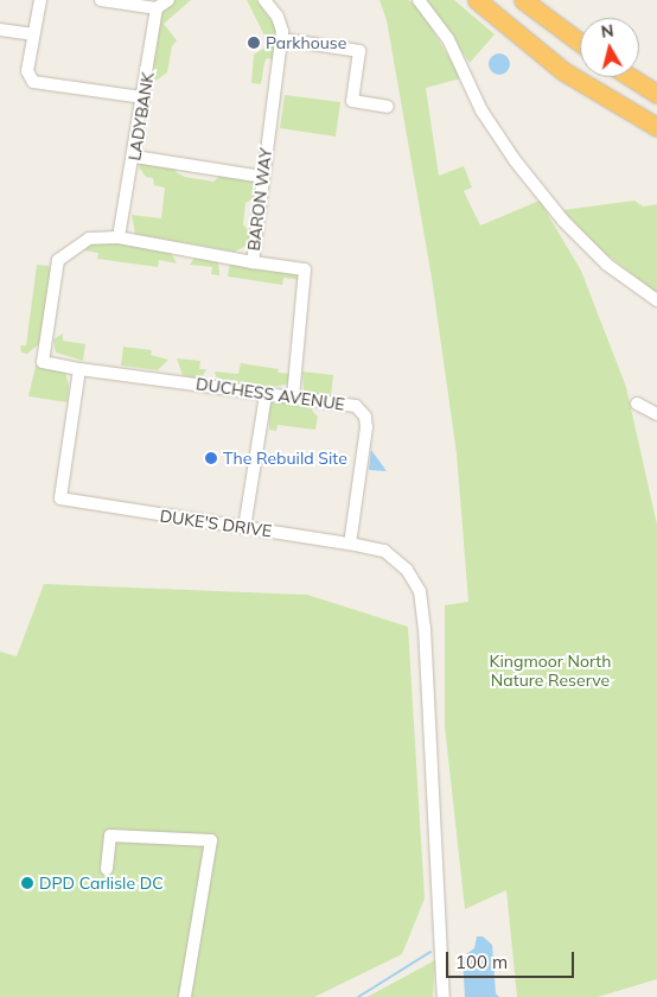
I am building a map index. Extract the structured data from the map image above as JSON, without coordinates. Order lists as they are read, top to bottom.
{
  "streets": {
    "street": [
      "LADYBANK",
      "BARON WAY",
      "DUCHESS AVENUE",
      "DUKE'S DRIVE"
    ]
  },
  "crossings": [
    ["BARON WAY", "DUCHESS AVENUE"],
    ["DUCHESS AVENUE", "DUKE'S DRIVE"]
  ],
  "parks": ["Kingmoor North Nature Reserve"],
  "places": ["Parkhouse", "The Rebuild Site", "DPD Carlisle DC"],
  "scale_bar": "100 m",
  "north": "top"
}
